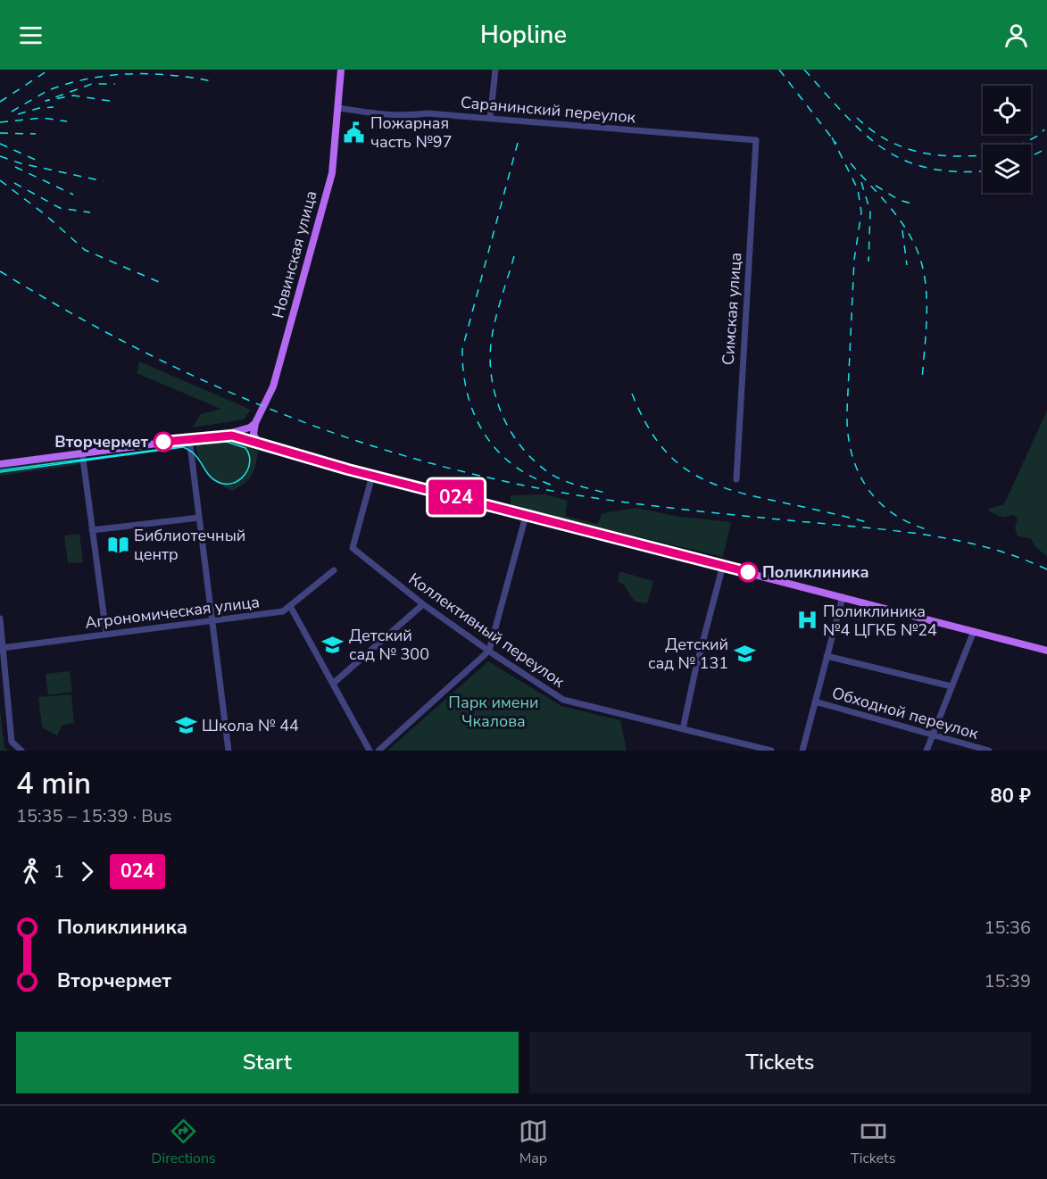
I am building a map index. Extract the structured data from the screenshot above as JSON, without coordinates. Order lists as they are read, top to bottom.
{
  "streets": {
    "main road": ["Новинская улица"],
    "street": [
      "Саранинский переулок",
      "Симская улица",
      "Агрономическая улица",
      "Коллективный переулок",
      "Обходной переулок"
    ]
  },
  "crossings": [
    ["Саранинский переулок", "Новинская улица"],
    ["Саранинский переулок", "Симская улица"]
  ],
  "parks": ["Парк имени Чкалова"],
  "places": {
    "public building": ["Пожарная часть №97"],
    "other": ["Вторчермет", "Поликлиника"],
    "library": ["Библиотечный центр"],
    "hospital": ["Поликлиника №4 ЦГКБ №24"],
    "school or university": ["Детский сад № 300", "Детский сад № 131", "Школа № 44"]
  },
  "lines": ["bus line 024"],
  "page": {
    "header": "Hopline",
    "on_map": "024",
    "heading": ["4 min", "15:35 – 15:39 · Bus", "80 ₽"],
    "legs": ["1", "024"],
    "list": [
      {
        "name": "Поликлиника",
        "value": "15:36"
      },
      {
        "name": "Вторчермет",
        "value": "15:39"
      }
    ],
    "buttons": ["Start", "Tickets"],
    "tabs": ["Directions", "Map", "Tickets"]
  }
}
